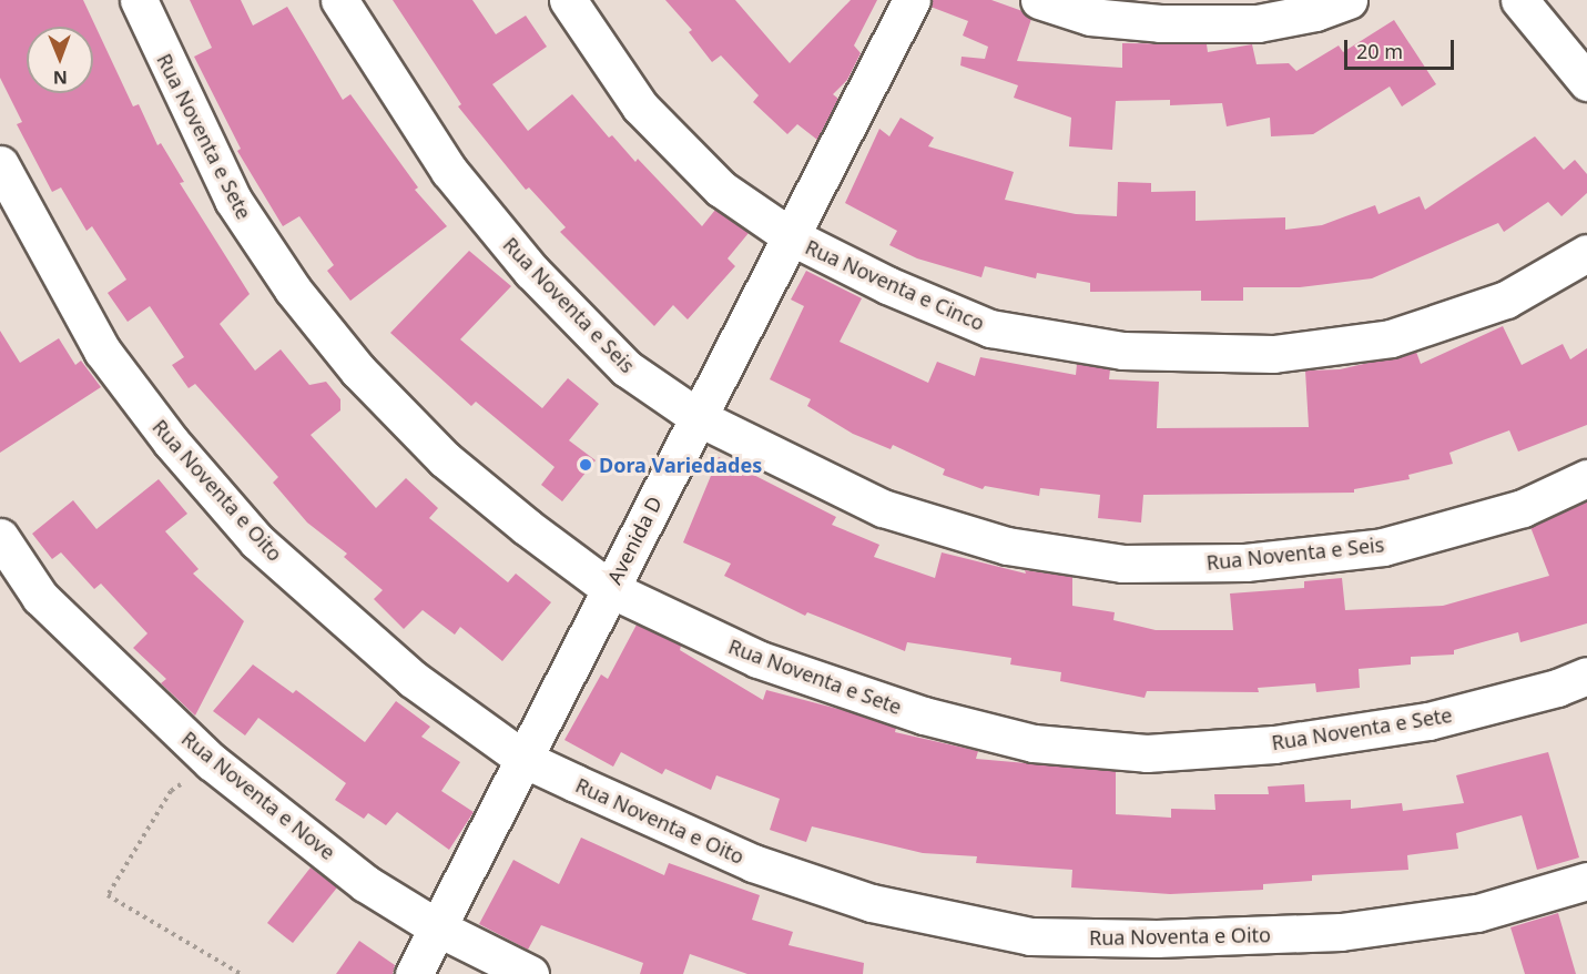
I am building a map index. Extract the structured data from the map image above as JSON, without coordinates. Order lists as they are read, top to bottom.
{
  "streets": {
    "street": [
      "Rua Noventa e Sete",
      "Rua Noventa e Cinco",
      "Rua Noventa e Seis",
      "Rua Noventa e Oito",
      "Avenida D",
      "Rua Noventa e Nove"
    ]
  },
  "crossings": [
    ["Rua Noventa e Sete", "Avenida D"],
    ["Rua Noventa e Cinco", "Avenida D"],
    ["Rua Noventa e Seis", "Avenida D"],
    ["Rua Noventa e Oito", "Avenida D"],
    ["Avenida D", "Rua Noventa e Nove"]
  ],
  "places": ["Dora Variedades"],
  "scale_bar": "20 m",
  "north": "bottom"
}
